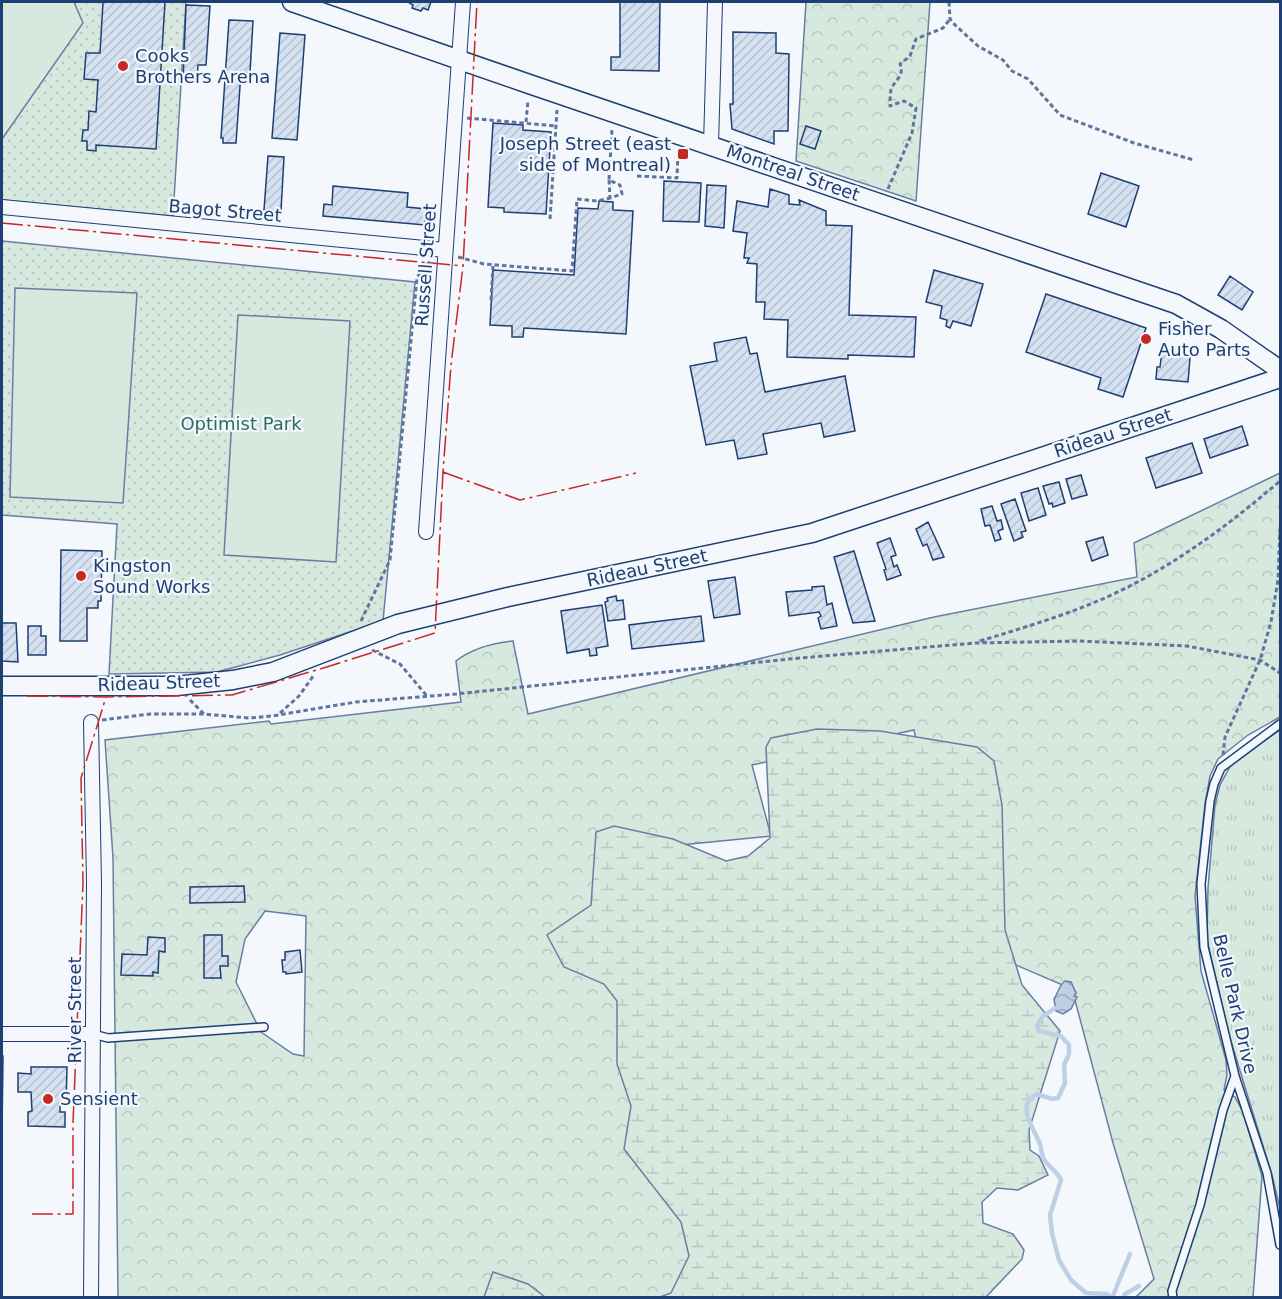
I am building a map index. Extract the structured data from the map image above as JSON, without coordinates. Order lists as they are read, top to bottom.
{
  "streets": {
    "street": [
      "Montreal Street",
      "Bagot Street",
      "Russell Street",
      "Rideau Street",
      "River Street"
    ],
    "lane": ["Belle Park Drive"]
  },
  "crossings": [
    ["Montreal Street", "Russell Street"],
    ["Bagot Street", "Russell Street"]
  ],
  "parks": ["Optimist Park"],
  "places": {
    "other": [
      "Cooks Brothers Arena",
      "Fisher Auto Parts",
      "Kingston Sound Works",
      "Sensient"
    ],
    "transit": ["Joseph Street (east side of Montreal)"]
  }
}
